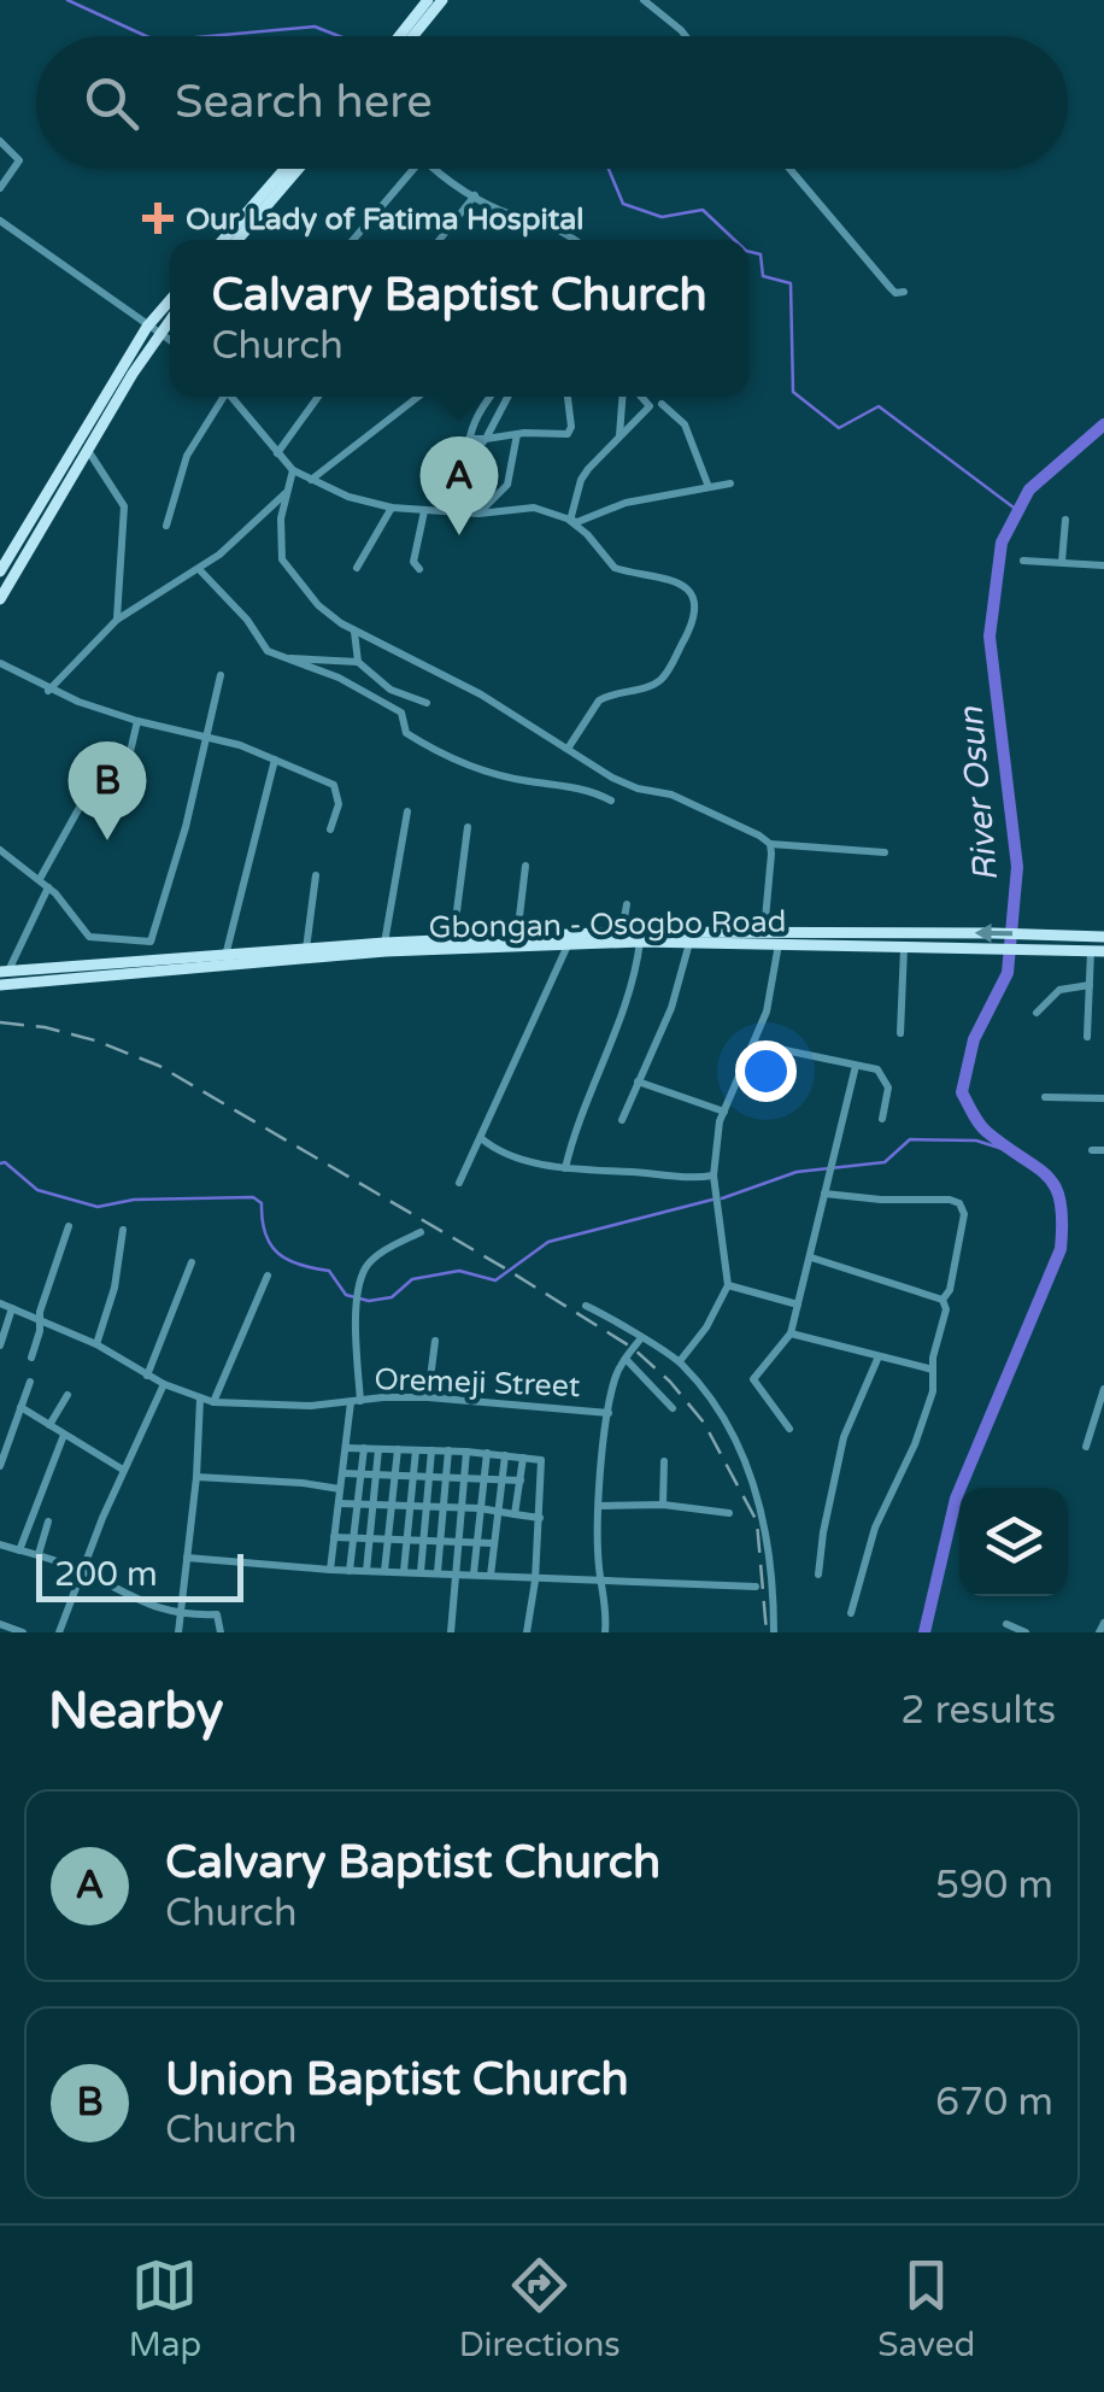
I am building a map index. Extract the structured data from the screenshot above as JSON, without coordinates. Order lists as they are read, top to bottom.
{
  "streets": {
    "main road": ["Gbongan - Osogbo Road"],
    "street": ["Oremeji Street"]
  },
  "water": ["River Osun"],
  "places": {
    "health": ["Our Lady of Fatima Hospital"]
  },
  "scale_bar": "200 m",
  "page": {
    "search": "Search here",
    "popup": ["Calvary Baptist Church", "Church"],
    "pins": ["A", "B"],
    "scale": "200 m",
    "heading": ["Nearby", "2 results"],
    "list": [
      {
        "mark": "A",
        "name": "Calvary Baptist Church",
        "note": "Church",
        "value": "590 m"
      },
      {
        "mark": "B",
        "name": "Union Baptist Church",
        "note": "Church",
        "value": "670 m"
      }
    ],
    "nav": ["Map", "Directions", "Saved"]
  }
}
